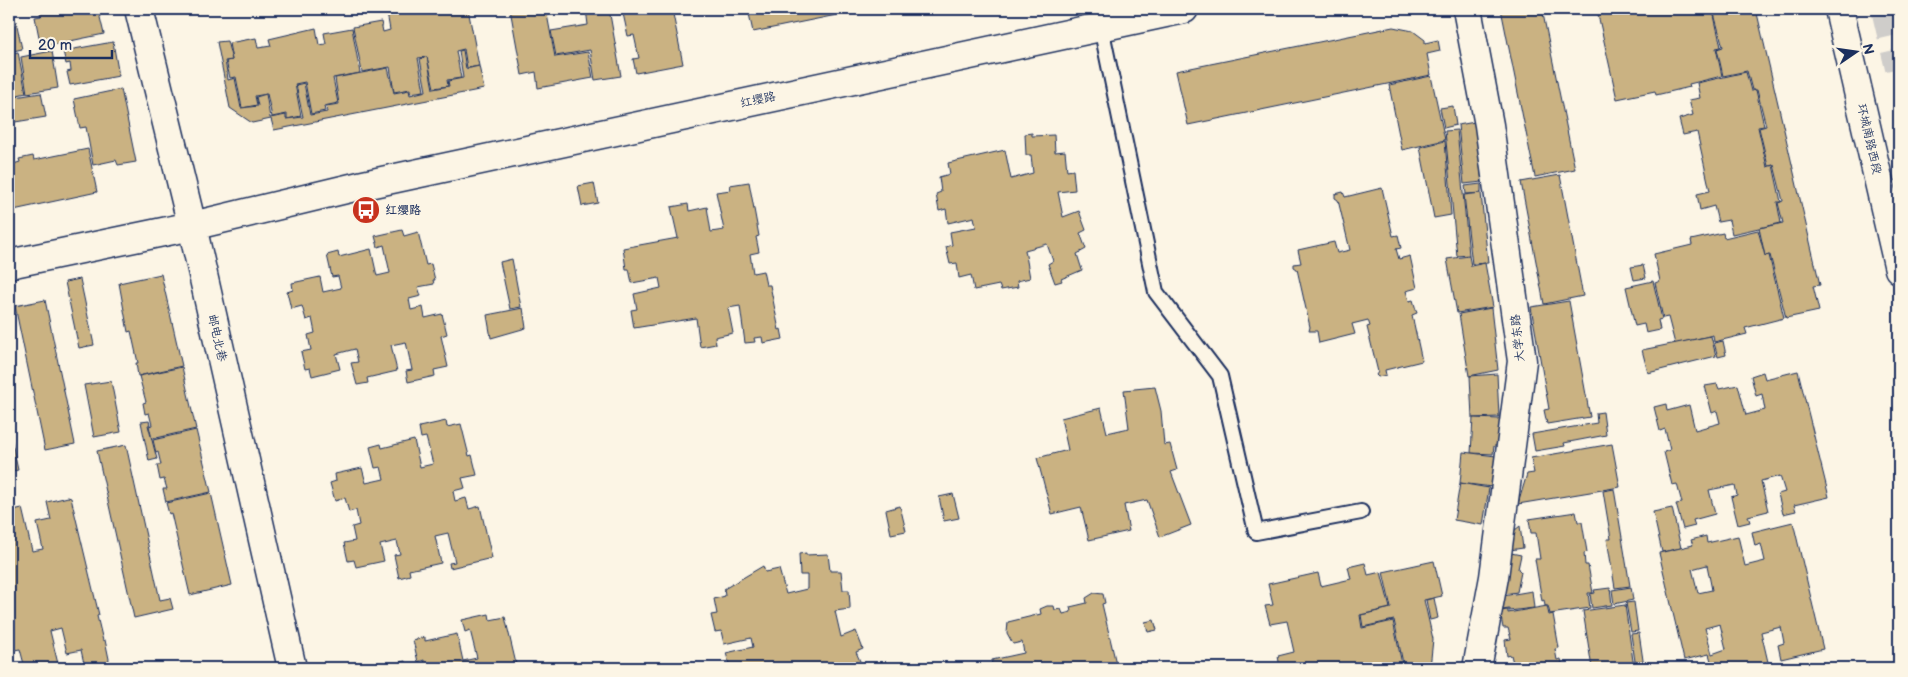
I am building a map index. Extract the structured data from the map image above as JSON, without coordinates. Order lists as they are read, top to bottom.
{
  "streets": {
    "street": [
      "红缨路",
      "环城南路西段",
      "邮电北巷",
      "大学东路"
    ]
  },
  "crossings": [
    ["红缨路", "邮电北巷"]
  ],
  "places": {
    "bus stop": ["红缨路"]
  },
  "scale_bar": "20 m",
  "north": "right"
}
